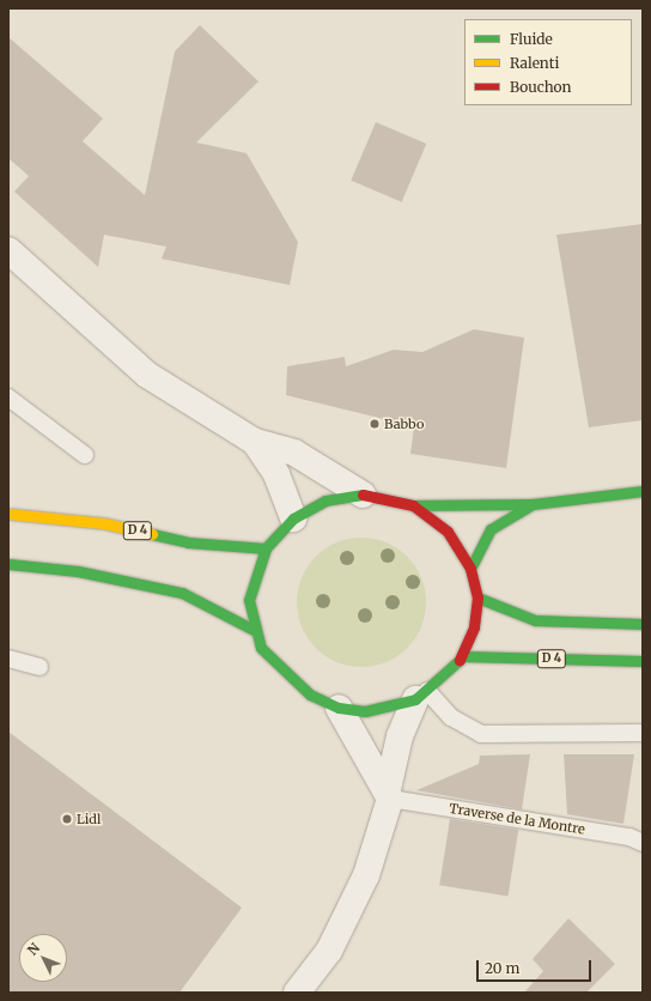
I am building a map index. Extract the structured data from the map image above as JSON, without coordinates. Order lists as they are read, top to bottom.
{
  "streets": {
    "main road": ["D 4"],
    "lane": ["Traverse de la Montre"]
  },
  "places": ["Babbo", "Lidl"],
  "legend": ["Fluide", "Ralenti", "Bouchon"],
  "scale_bar": "20 m",
  "north": "top left"
}
